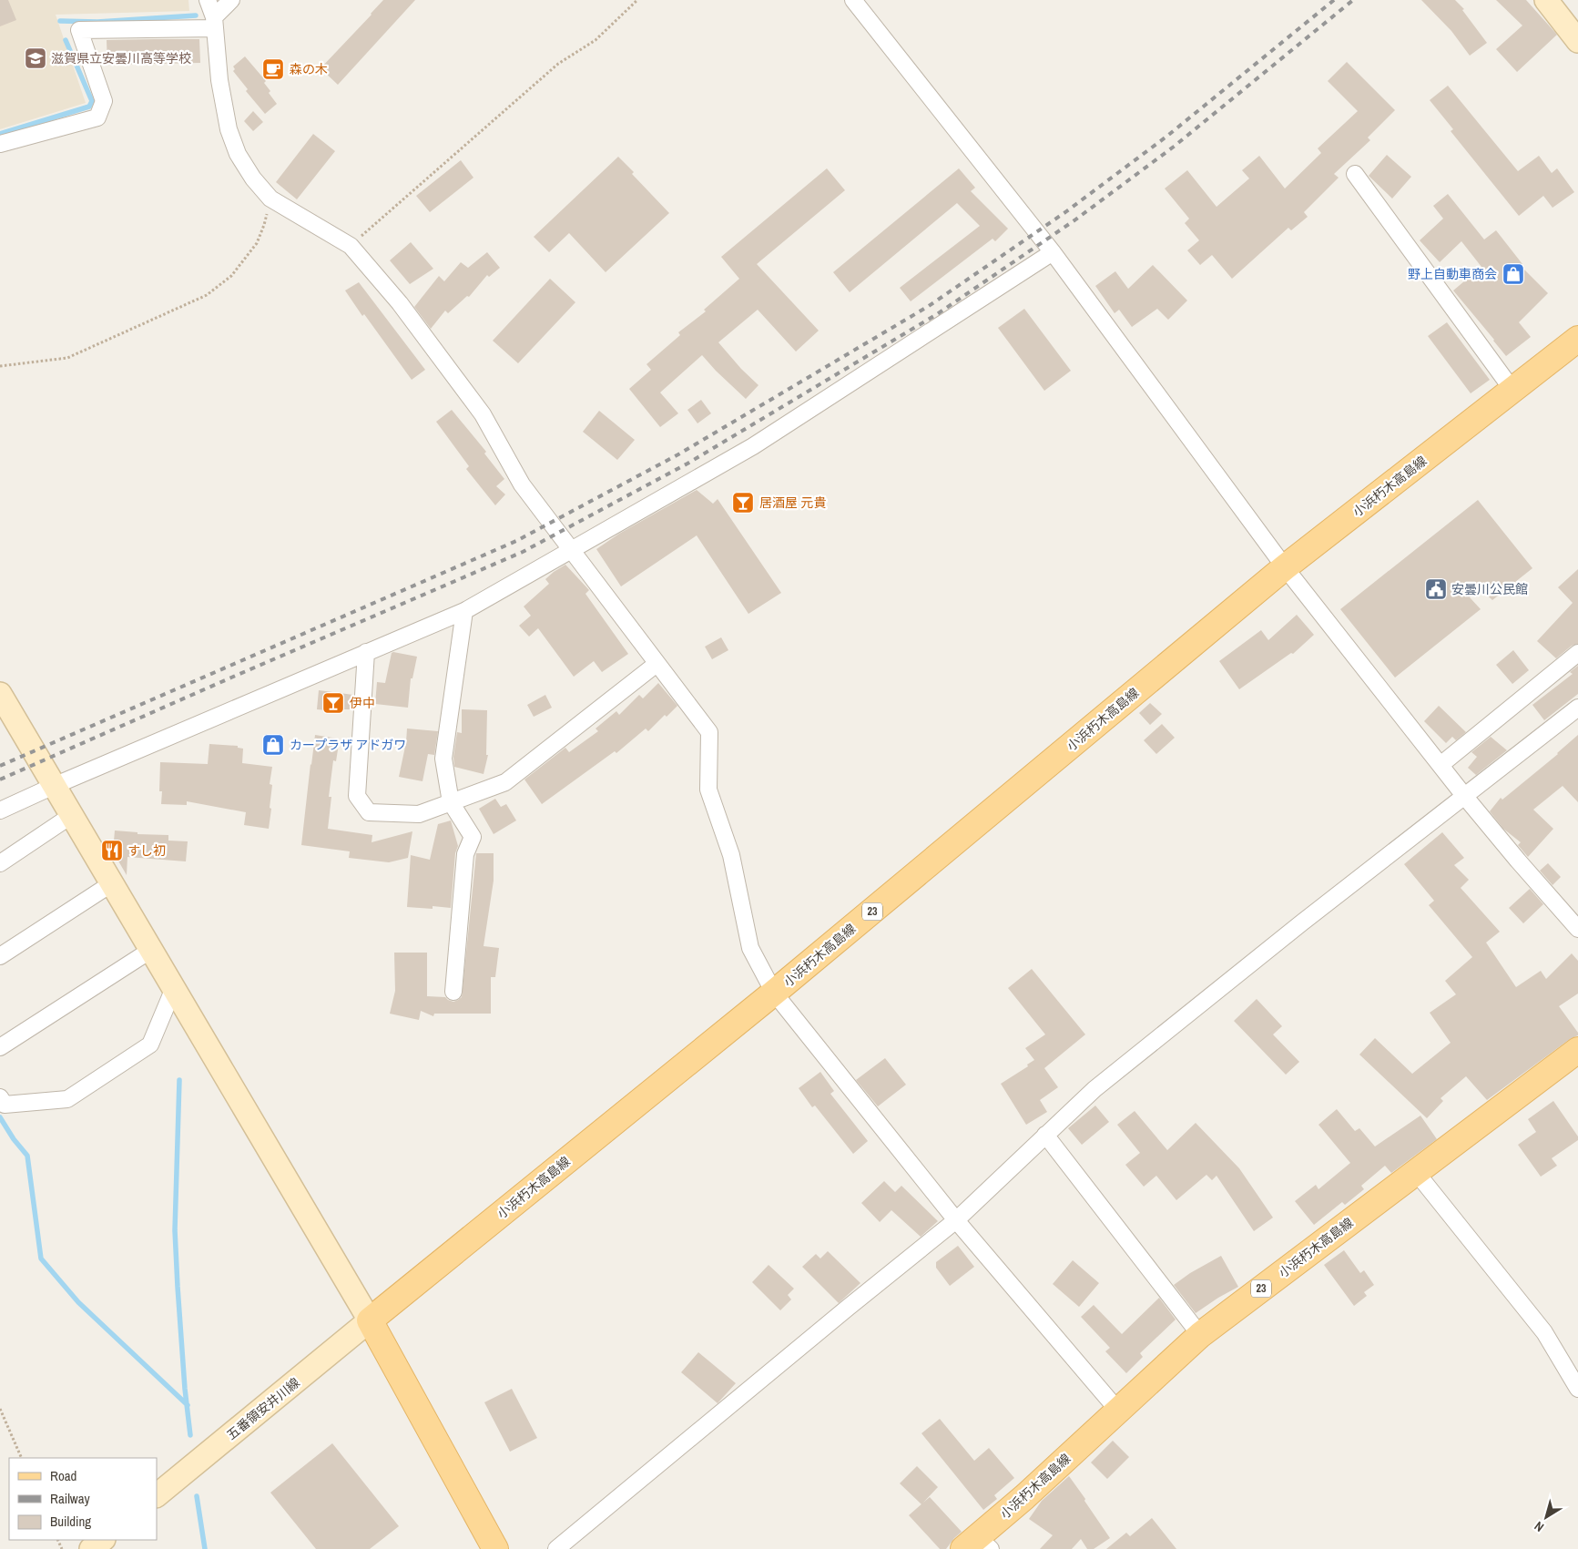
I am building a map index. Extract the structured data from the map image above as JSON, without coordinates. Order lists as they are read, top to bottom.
{
  "streets": {
    "main road": ["小浜朽木高島線", "23"],
    "street": ["五番領安井川線"]
  },
  "crossings": [
    ["小浜朽木高島線", "五番領安井川線"]
  ],
  "places": {
    "school or university": ["滋賀県立安曇川高等学校"],
    "cafe": ["森の木"],
    "shop": ["野上自動車商会", "カープラザ アドガワ"],
    "bar": ["居酒屋 元貴", "伊中"],
    "public building": ["安曇川公民館"],
    "restaurant": ["すし初"]
  },
  "legend": ["Road", "Railway", "Building"],
  "north": "bottom left"
}
